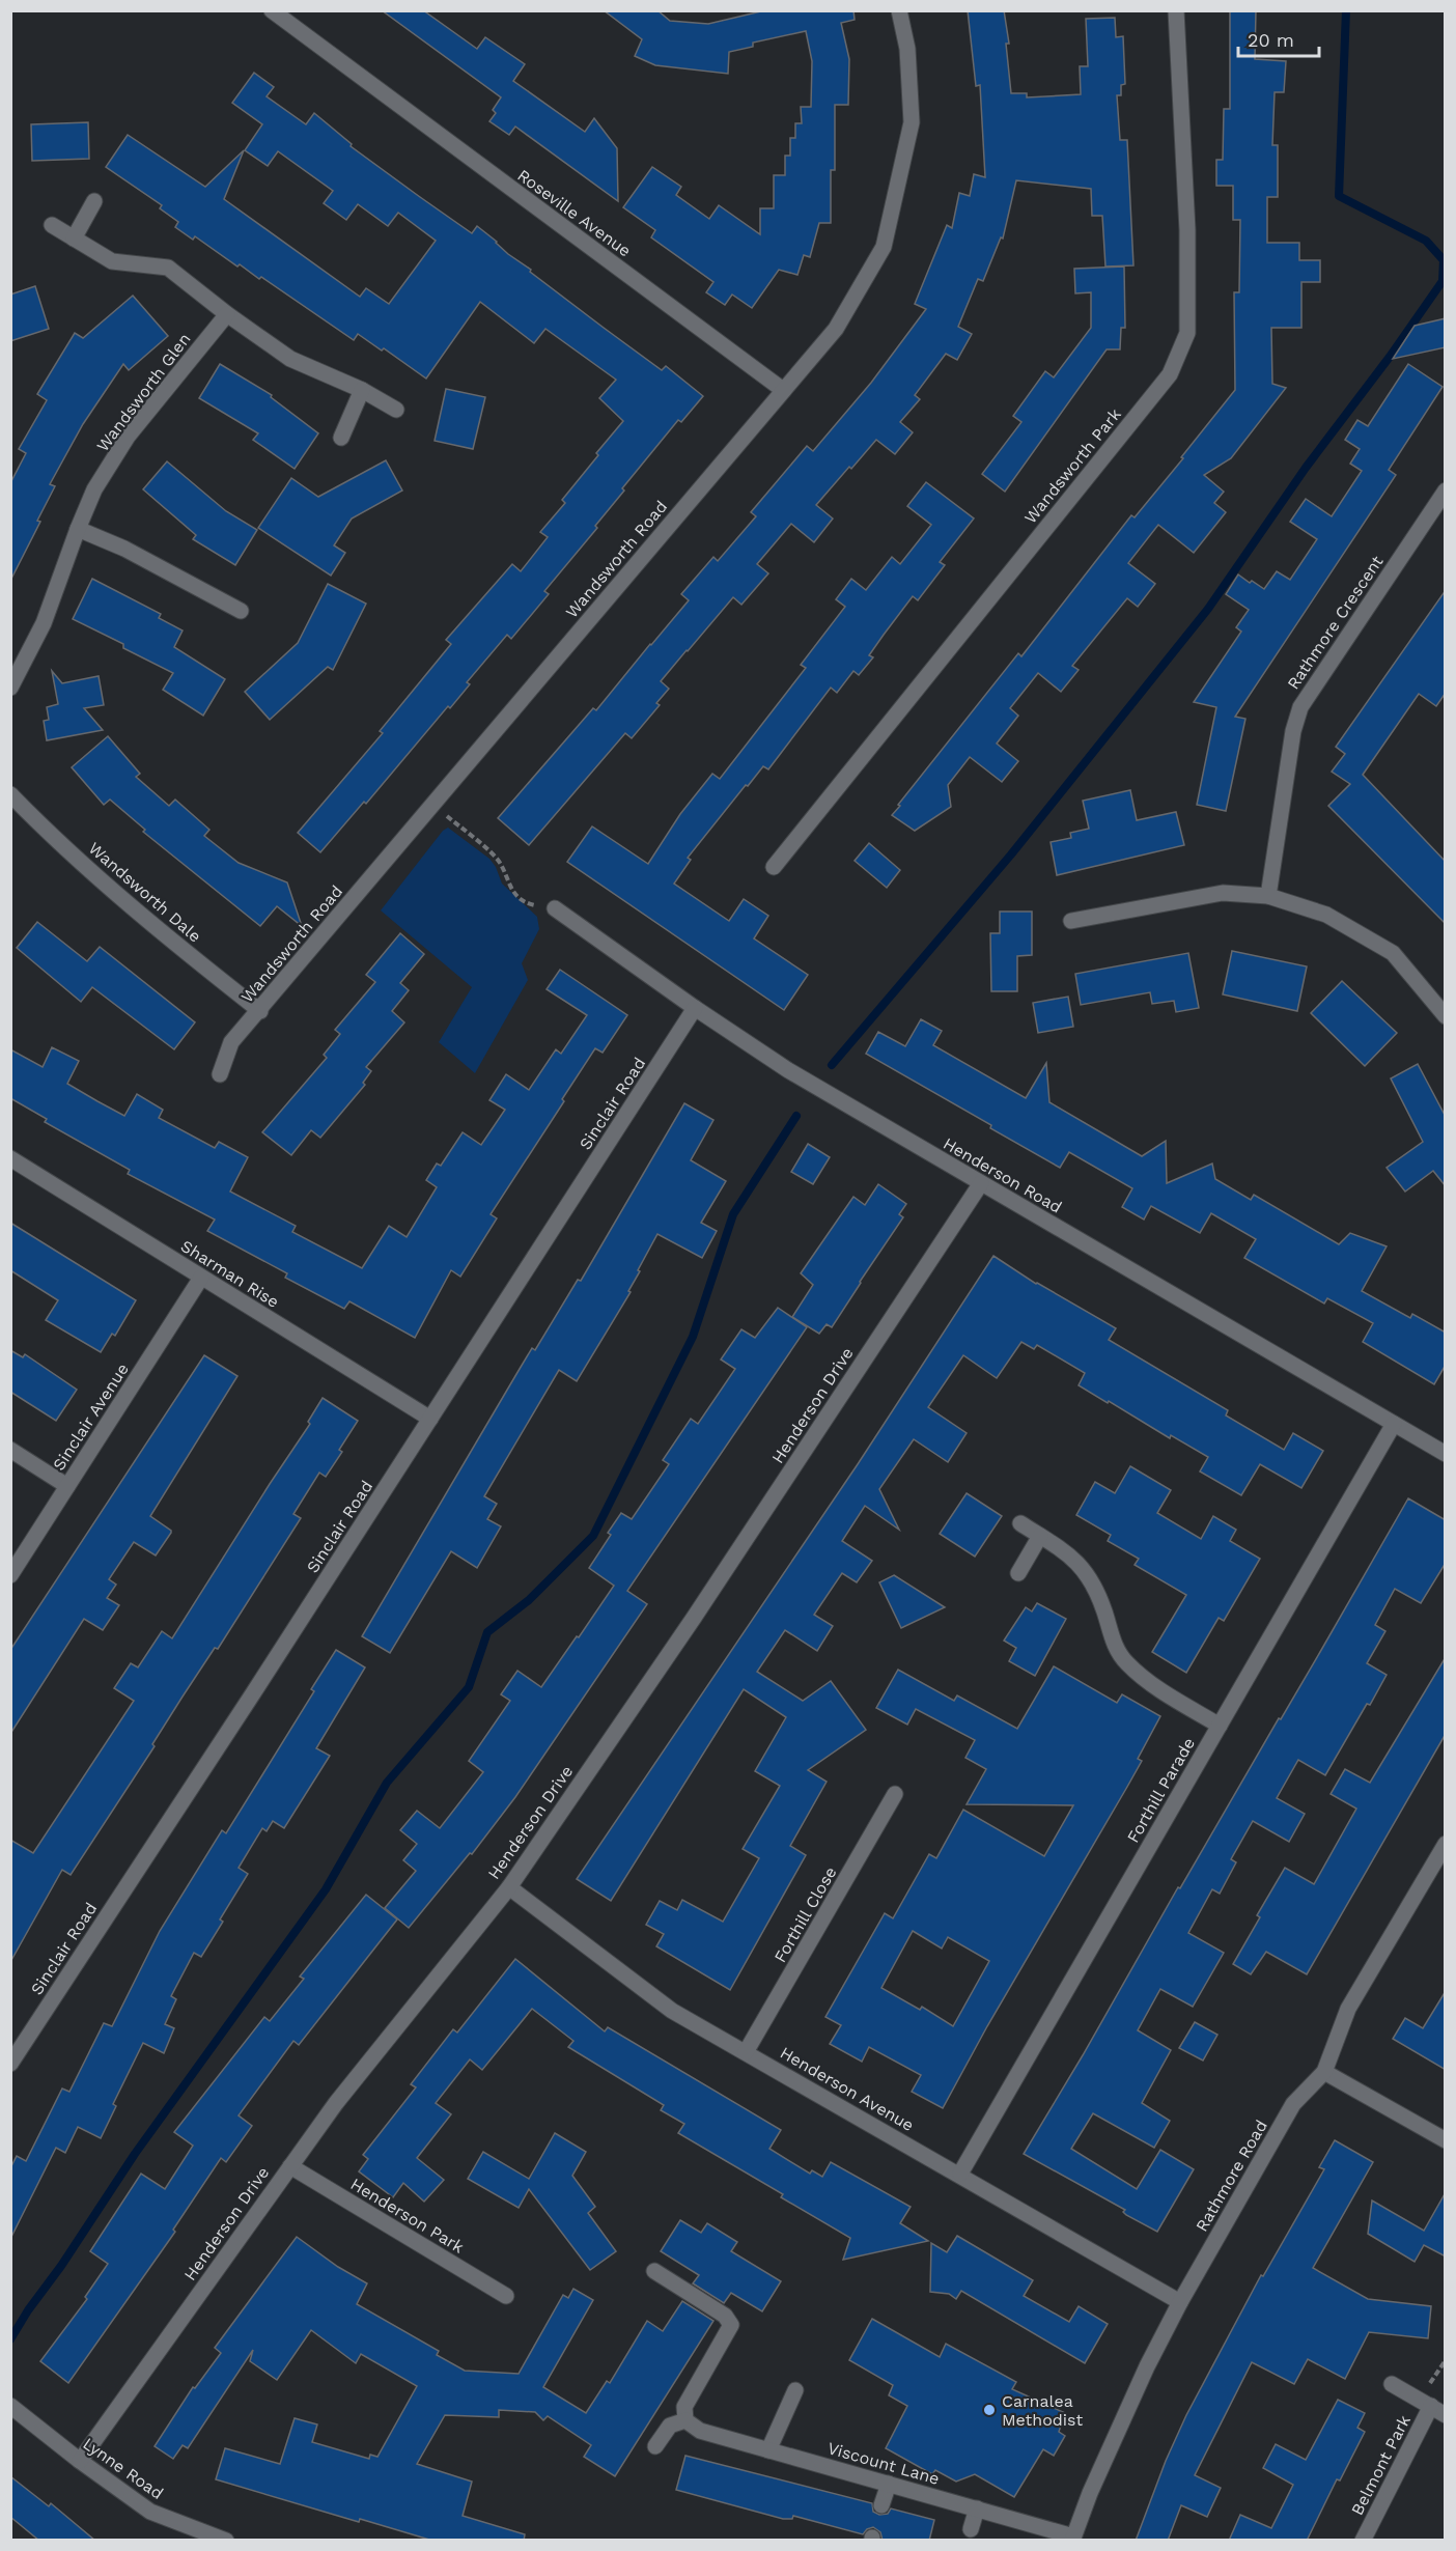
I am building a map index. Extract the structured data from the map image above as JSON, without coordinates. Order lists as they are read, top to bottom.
{
  "streets": {
    "street": [
      "Roseville Avenue",
      "Wandsworth Glen",
      "Wandsworth Park",
      "Wandsworth Road",
      "Rathmore Crescent",
      "Wandsworth Dale",
      "Sinclair Road",
      "Henderson Road",
      "Sharman Rise",
      "Henderson Drive",
      "Sinclair Avenue",
      "Forthill Parade",
      "Forthill Close",
      "Henderson Avenue",
      "Rathmore Road",
      "Henderson Park",
      "Viscount Lane",
      "Belmont Park",
      "Lynne Road"
    ]
  },
  "crossings": [
    ["Roseville Avenue", "Wandsworth Road"],
    ["Wandsworth Road", "Wandsworth Dale"],
    ["Sinclair Road", "Henderson Road"],
    ["Sinclair Road", "Sharman Rise"],
    ["Henderson Road", "Henderson Drive"],
    ["Henderson Road", "Forthill Parade"],
    ["Sharman Rise", "Sinclair Avenue"],
    ["Henderson Drive", "Henderson Avenue"],
    ["Henderson Drive", "Henderson Park"],
    ["Henderson Drive", "Lynne Road"],
    ["Forthill Parade", "Henderson Avenue"],
    ["Forthill Close", "Henderson Avenue"],
    ["Henderson Avenue", "Rathmore Road"],
    ["Rathmore Road", "Viscount Lane"]
  ],
  "places": ["Carnalea Methodist"],
  "scale_bar": "20 m"
}
